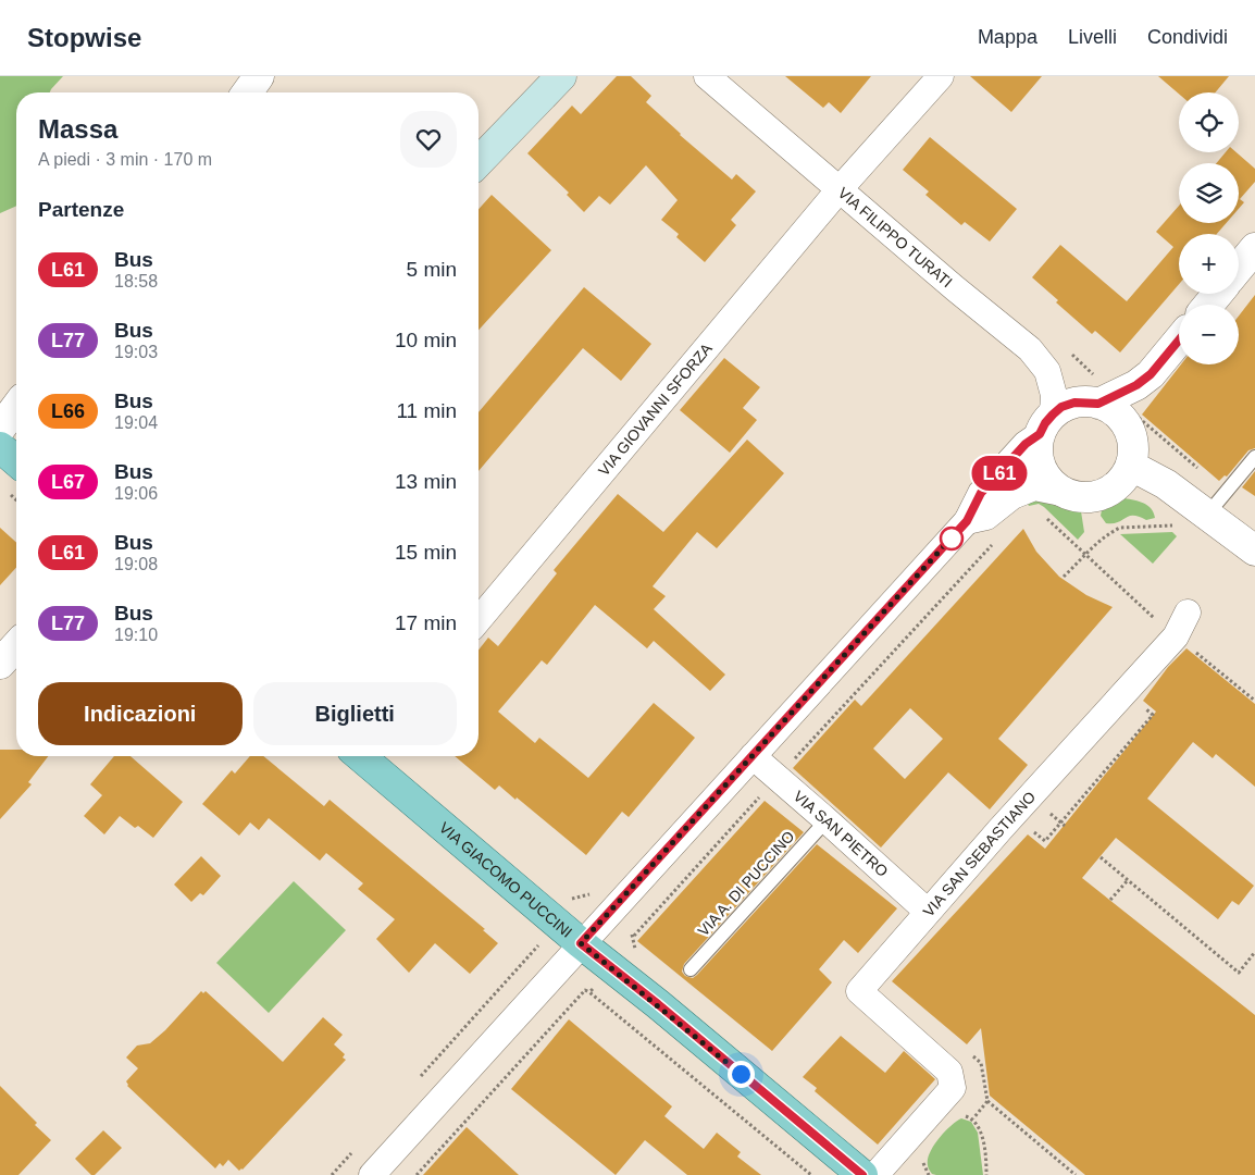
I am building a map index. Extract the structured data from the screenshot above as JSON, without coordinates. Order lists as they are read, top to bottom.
{
  "streets": {
    "main road": ["VIA GIACOMO PUCCINI"],
    "street": [
      "VIA FILIPPO TURATI",
      "VIA GIOVANNI SFORZA",
      "VIA SAN PIETRO",
      "VIA SAN SEBASTIANO"
    ],
    "lane": ["VIA A. DI PUCCINO"]
  },
  "crossings": [
    ["VIA FILIPPO TURATI", "VIA GIOVANNI SFORZA"],
    ["VIA SAN PIETRO", "VIA SAN SEBASTIANO"],
    ["VIA SAN PIETRO", "VIA A. DI PUCCINO"]
  ],
  "lines": ["bus line L61"],
  "page": {
    "header": "Stopwise",
    "nav": ["Mappa", "Livelli", "Condividi"],
    "on_map": "L61",
    "map_buttons": ["+", "−"],
    "heading": [
      ["Massa", "A piedi · 3 min · 170 m"],
      "Partenze"
    ],
    "list": [
      {
        "mark": "L61",
        "name": "Bus",
        "note": "18:58",
        "value": "5 min"
      },
      {
        "mark": "L77",
        "name": "Bus",
        "note": "19:03",
        "value": "10 min"
      },
      {
        "mark": "L66",
        "name": "Bus",
        "note": "19:04",
        "value": "11 min"
      },
      {
        "mark": "L67",
        "name": "Bus",
        "note": "19:06",
        "value": "13 min"
      },
      {
        "mark": "L61",
        "name": "Bus",
        "note": "19:08",
        "value": "15 min"
      },
      {
        "mark": "L77",
        "name": "Bus",
        "note": "19:10",
        "value": "17 min"
      }
    ],
    "buttons": ["Indicazioni", "Biglietti"]
  }
}
